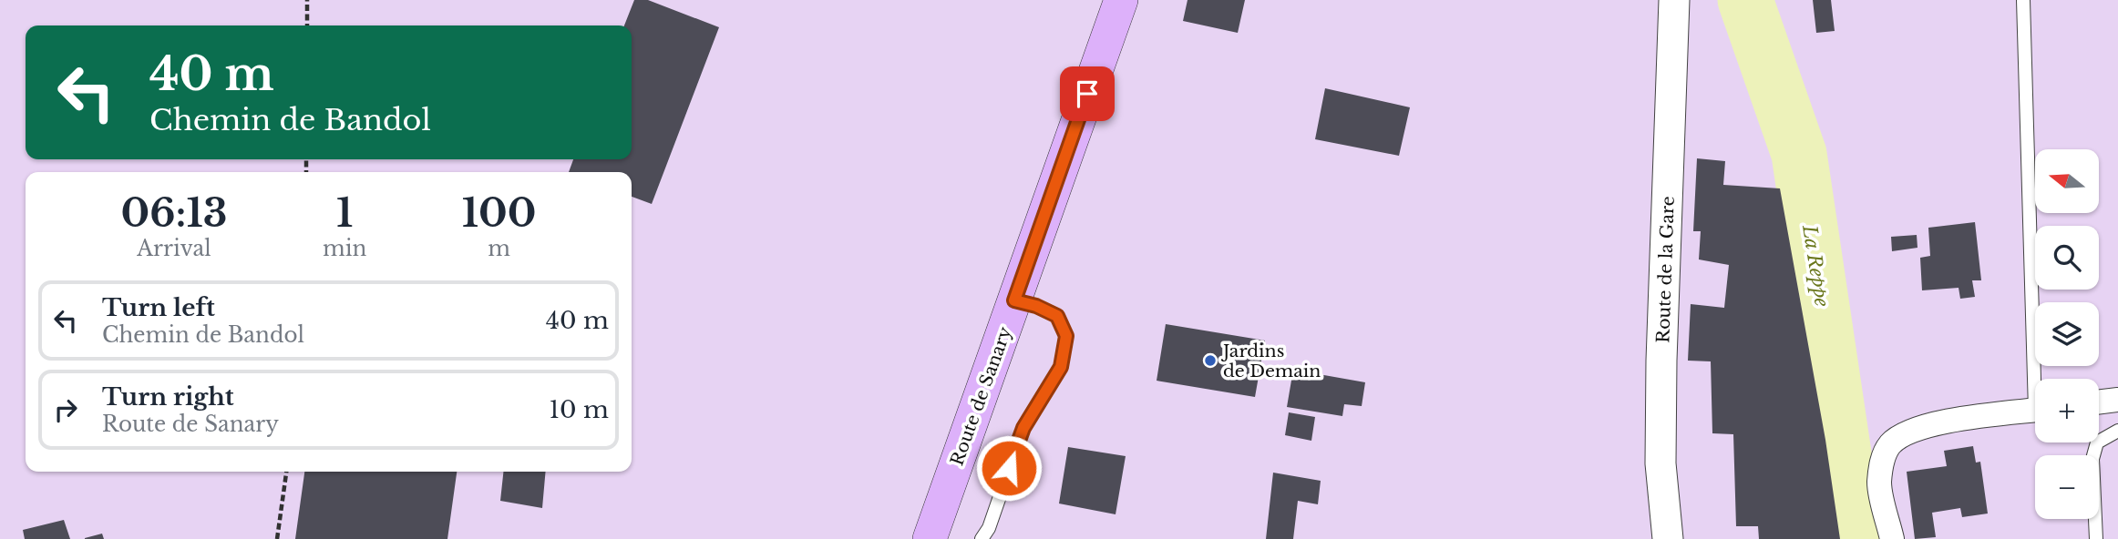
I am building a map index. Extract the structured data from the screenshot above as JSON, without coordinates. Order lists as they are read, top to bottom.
{
  "streets": {
    "main road": ["Route de Sanary"],
    "street": ["Route de la Gare"]
  },
  "water": ["La Reppe"],
  "places": ["Jardins de Demain"],
  "north": "left",
  "page": {
    "turn": ["40 m", "Chemin de Bandol"],
    "map_buttons": ["+", "−"],
    "eta": [
      "06:13",
      "Arrival",
      "1",
      "min",
      "100",
      "m"
    ],
    "list": [
      {
        "name": "Turn left",
        "note": "Chemin de Bandol",
        "value": "40 m"
      },
      {
        "name": "Turn right",
        "note": "Route de Sanary",
        "value": "10 m"
      }
    ]
  }
}
